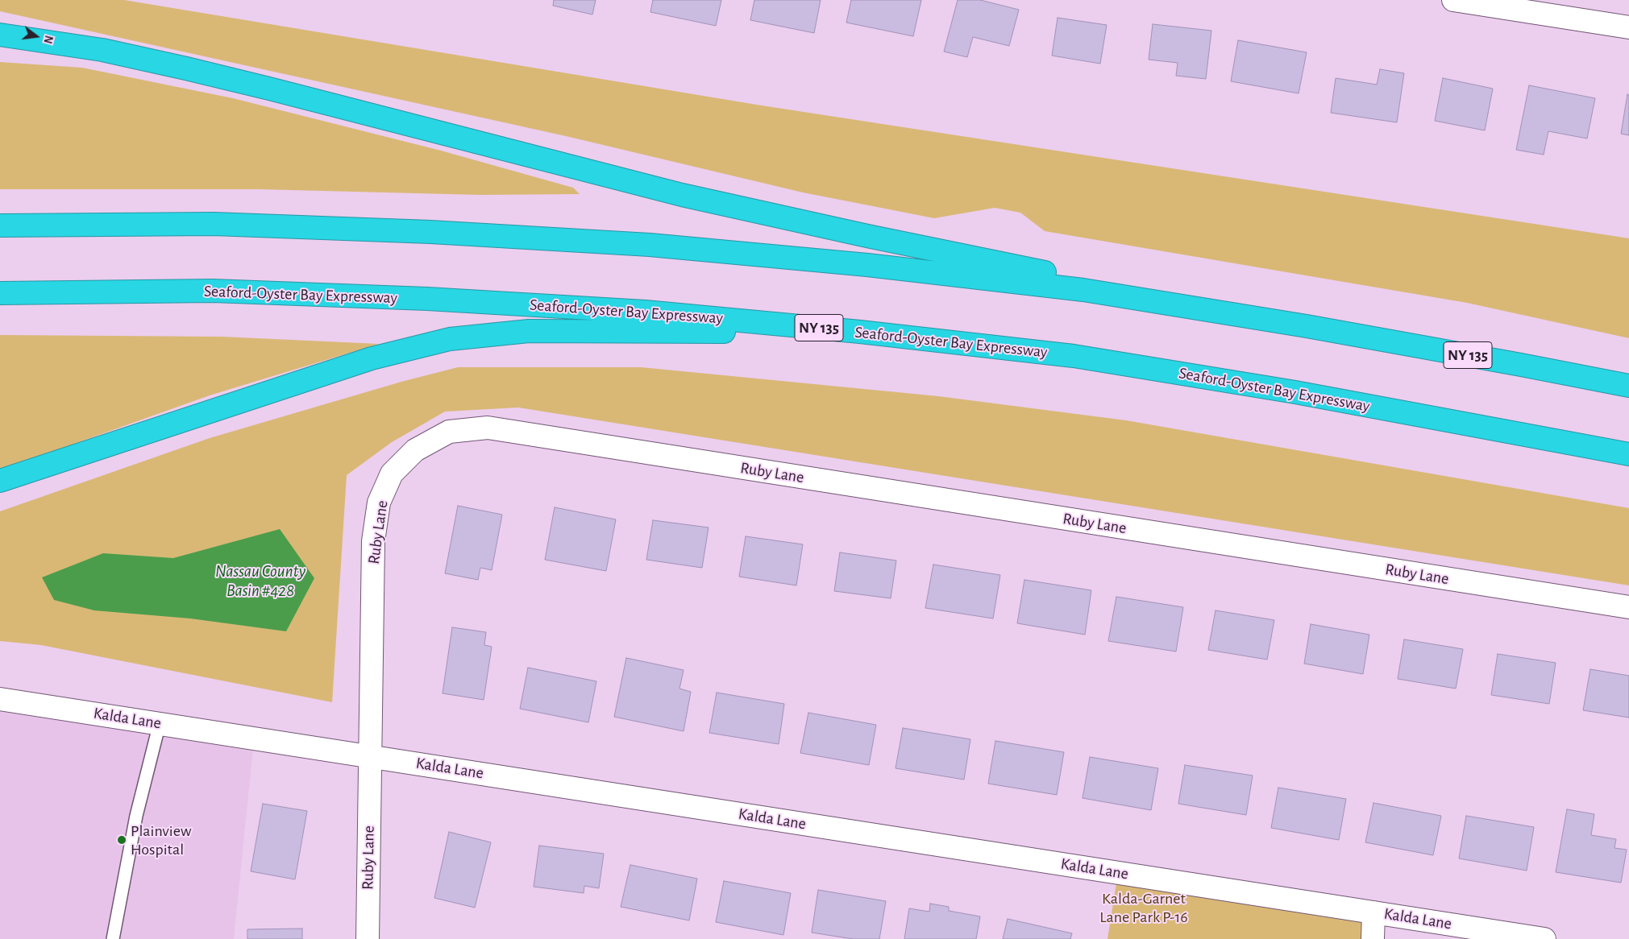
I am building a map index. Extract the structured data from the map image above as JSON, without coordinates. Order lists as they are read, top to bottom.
{
  "streets": {
    "highway": ["Seaford-Oyster Bay Expressway", "NY 135"],
    "street": ["Ruby Lane", "Kalda Lane"]
  },
  "crossings": [
    ["Ruby Lane", "Kalda Lane"]
  ],
  "water": ["Nassau County Basin #428"],
  "parks": ["Kalda-Garnet Lane Park P-16"],
  "places": ["Plainview Hospital"],
  "north": "right"
}
